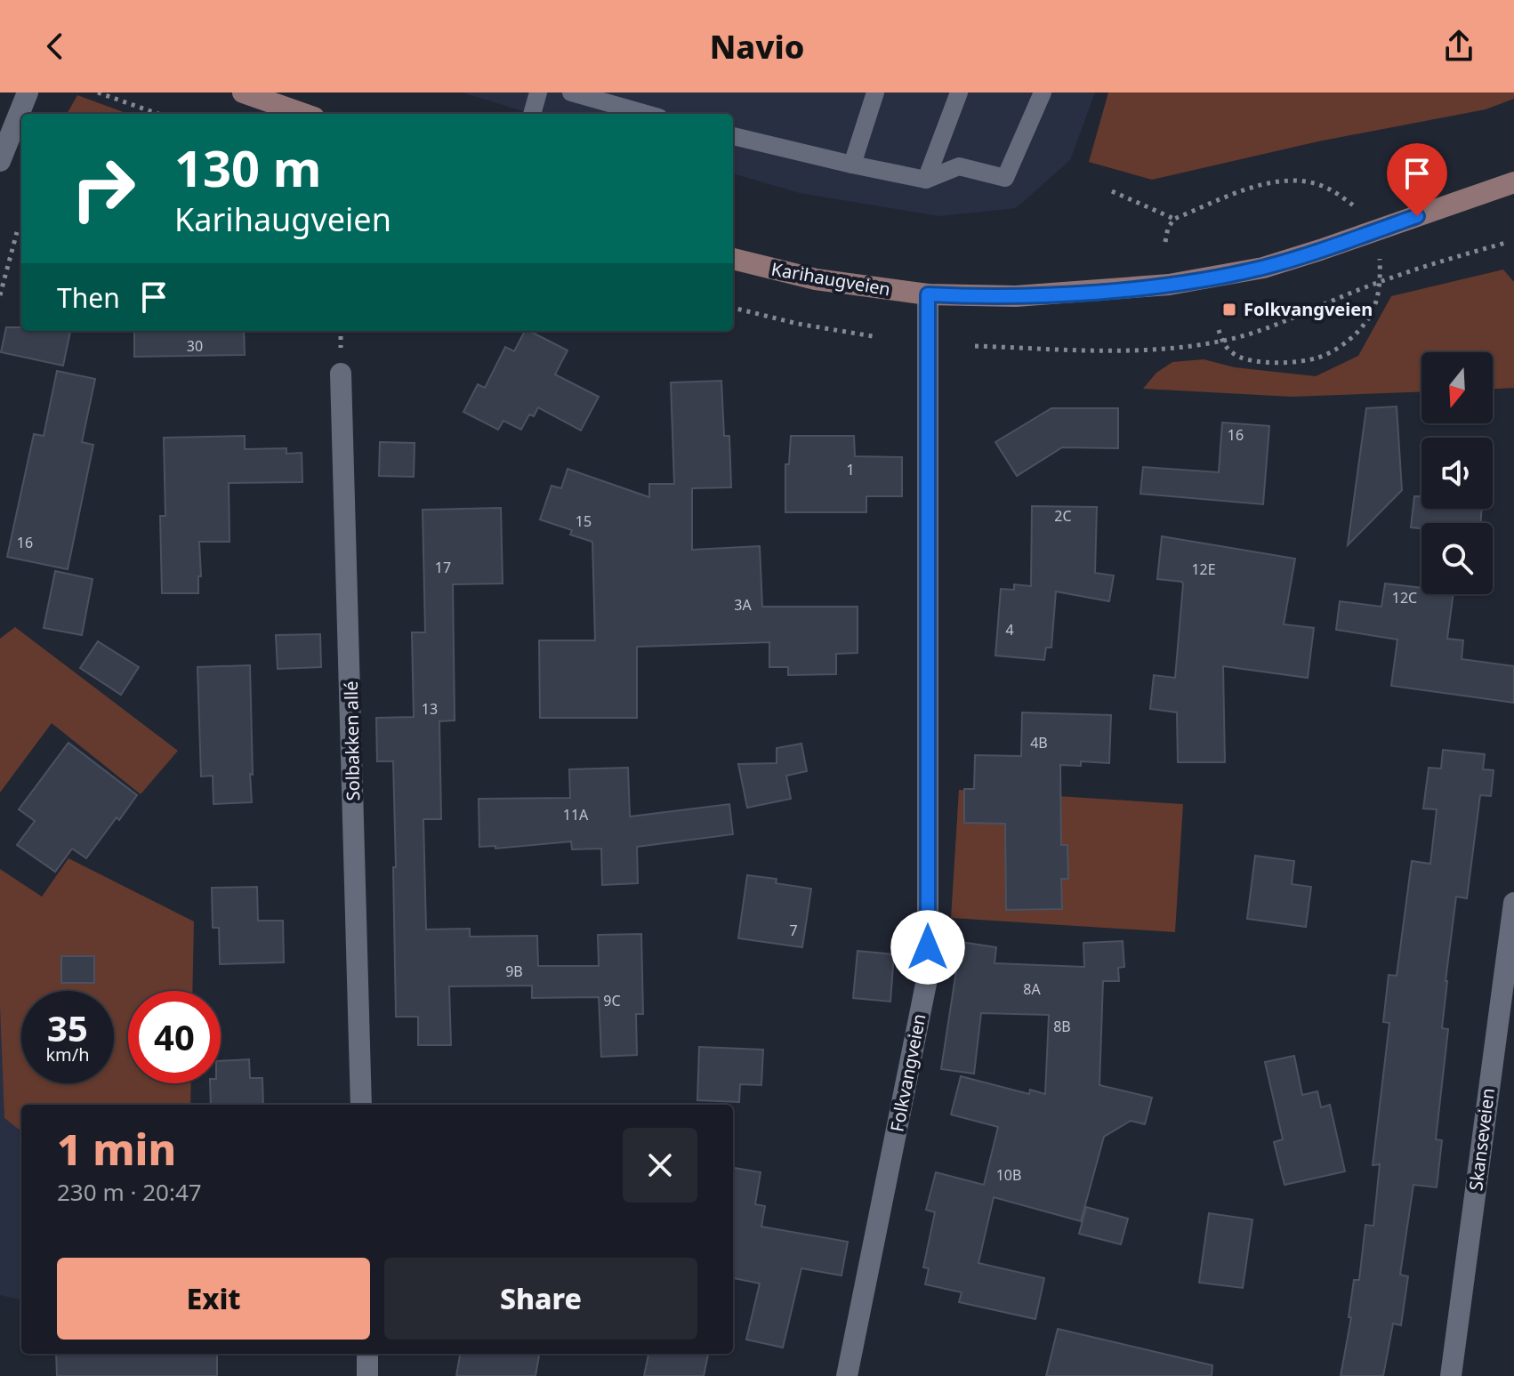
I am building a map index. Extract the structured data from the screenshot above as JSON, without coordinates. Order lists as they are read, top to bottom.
{
  "streets": {
    "main road": ["Karihaugveien"],
    "street": ["Solbakken allé", "Folkvangveien", "Skanseveien"]
  },
  "crossings": [
    ["Karihaugveien", "Folkvangveien"]
  ],
  "places": {
    "transit": ["Folkvangveien"]
  },
  "house_numbers": [
    "30",
    "16",
    "1",
    "2C",
    "15",
    "16",
    "17",
    "12E",
    "12C",
    "3A",
    "4",
    "13",
    "4B",
    "11A",
    "7",
    "9B",
    "8A",
    "9C",
    "8B",
    "10B"
  ],
  "north": "bottom",
  "page": {
    "header": "Navio",
    "turn": ["130 m", "Karihaugveien"],
    "then": "Then",
    "speed": "35 km/h",
    "limit": "40",
    "heading": ["1 min", "230 m · 20:47"],
    "buttons": ["Exit", "Share"]
  }
}
